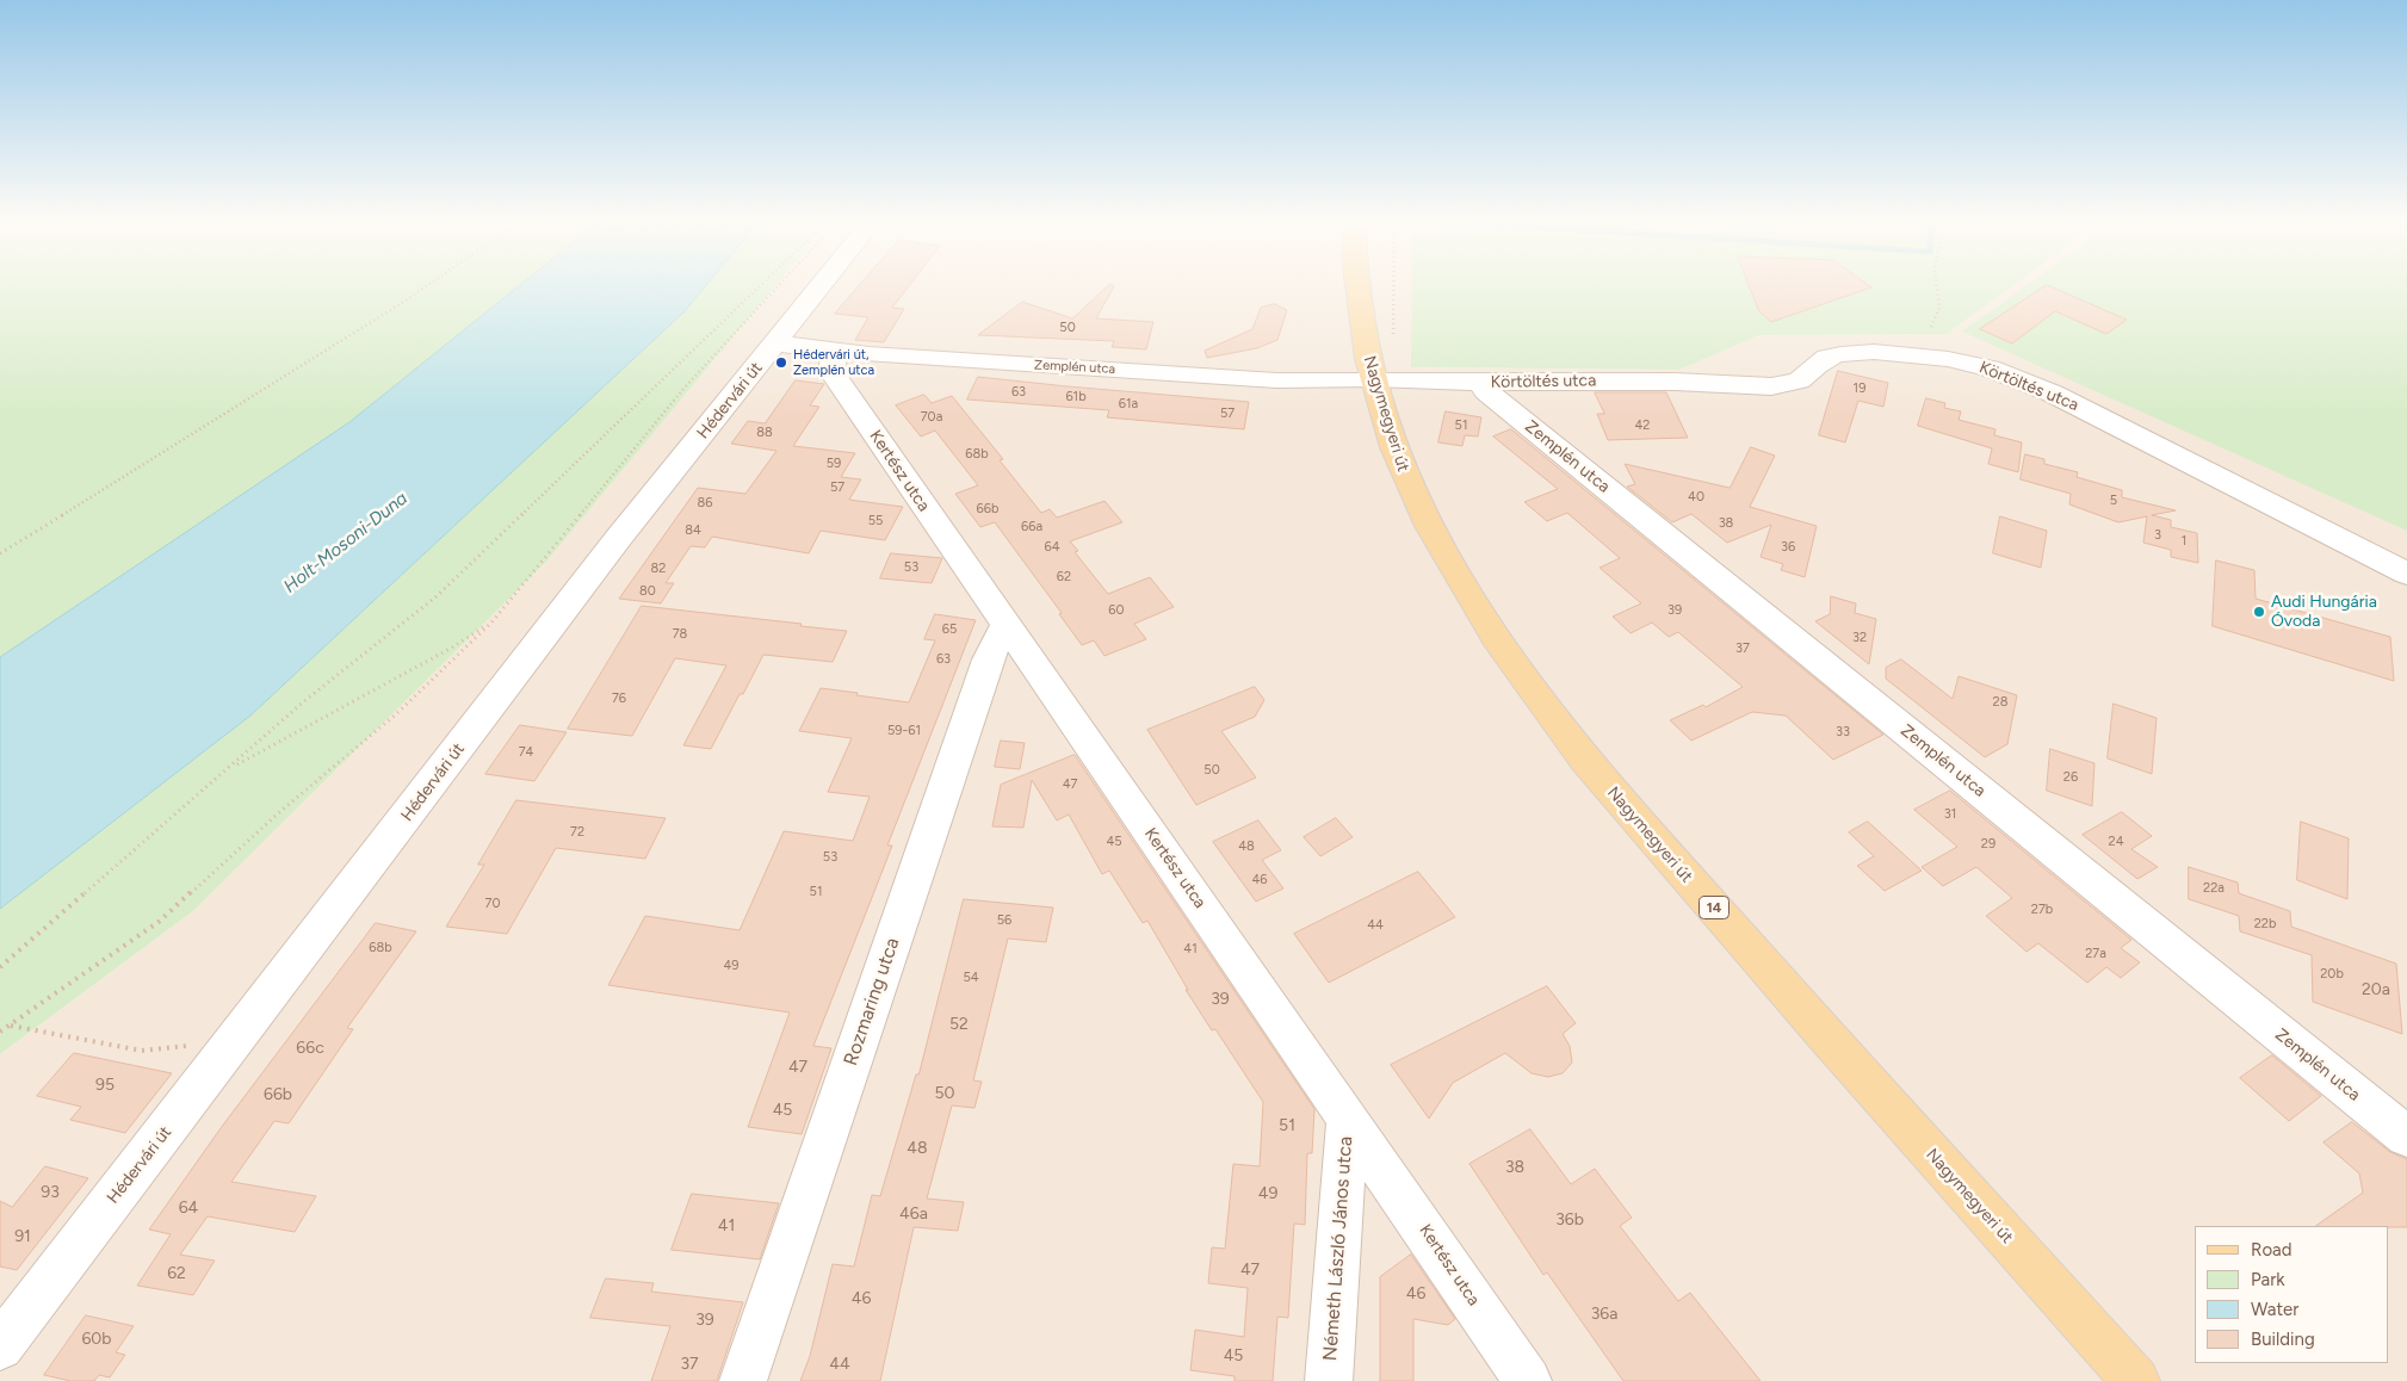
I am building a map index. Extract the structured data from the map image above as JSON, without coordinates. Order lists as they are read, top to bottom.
{
  "streets": {
    "main road": ["Nagymegyeri út", "14"],
    "street": [
      "Zemplén utca",
      "Körtöltés utca",
      "Hédervári út",
      "Kertész utca",
      "Rozmaring utca",
      "Németh László János utca"
    ]
  },
  "crossings": [
    ["Zemplén utca", "Körtöltés utca"],
    ["Zemplén utca", "Hédervári út"],
    ["Zemplén utca", "Nagymegyeri út"],
    ["Zemplén utca", "Kertész utca"],
    ["Körtöltés utca", "Nagymegyeri út"],
    ["Kertész utca", "Rozmaring utca"],
    ["Kertész utca", "Németh László János utca"]
  ],
  "water": ["Holt-Mosoni-Duna"],
  "places": ["Hédervári út, Zemplén utca", "Audi Hungária Óvoda"],
  "house_numbers": [
    "50",
    "19",
    "63",
    "61b",
    "61a",
    "57",
    "70a",
    "51",
    "42",
    "88",
    "68b",
    "59",
    "57",
    "40",
    "5",
    "86",
    "66b",
    "55",
    "38",
    "66a",
    "84",
    "3",
    "1",
    "64",
    "36",
    "53",
    "82",
    "62",
    "80",
    "60",
    "39",
    "65",
    "78",
    "32",
    "37",
    "63",
    "76",
    "28",
    "59-61",
    "33",
    "74",
    "50",
    "26",
    "47",
    "31",
    "72",
    "45",
    "24",
    "29",
    "48",
    "53",
    "46",
    "22a",
    "51",
    "70",
    "27b",
    "56",
    "22b",
    "44",
    "68b",
    "41",
    "27a",
    "49",
    "20b",
    "54",
    "20a",
    "39",
    "52",
    "66c",
    "47",
    "95",
    "50",
    "66b",
    "45",
    "51",
    "48",
    "38",
    "93",
    "49",
    "64",
    "46a",
    "36b",
    "41",
    "91",
    "47",
    "62",
    "46",
    "46",
    "36a",
    "39",
    "60b",
    "45",
    "37",
    "44"
  ],
  "legend": [
    "Road",
    "Park",
    "Water",
    "Building"
  ]
}
